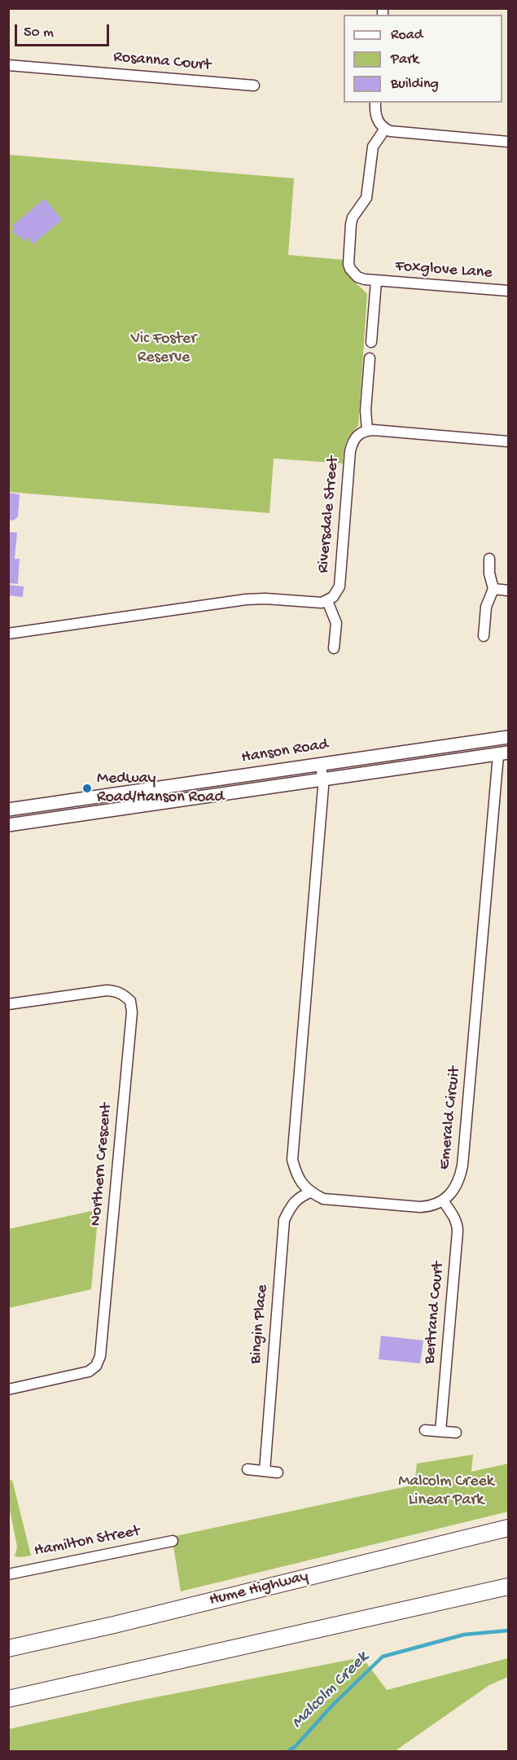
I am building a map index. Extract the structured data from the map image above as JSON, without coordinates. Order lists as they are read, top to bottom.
{
  "streets": {
    "highway": ["Hume Highway"],
    "street": [
      "Rosanna Court",
      "Foxglove Lane",
      "Riversdale Street",
      "Hanson Road",
      "Emerald Circuit",
      "Northern Crescent",
      "Bertrand Court",
      "Bingin Place",
      "Hamilton Street"
    ]
  },
  "crossings": [
    ["Hanson Road", "Emerald Circuit"],
    ["Emerald Circuit", "Bertrand Court"]
  ],
  "water": ["Malcolm Creek"],
  "parks": ["Vic Foster Reserve", "Malcolm Creek Linear Park"],
  "places": ["Medway Road/Hanson Road"],
  "legend": ["Road", "Park", "Building"],
  "scale_bar": "50 m"
}
